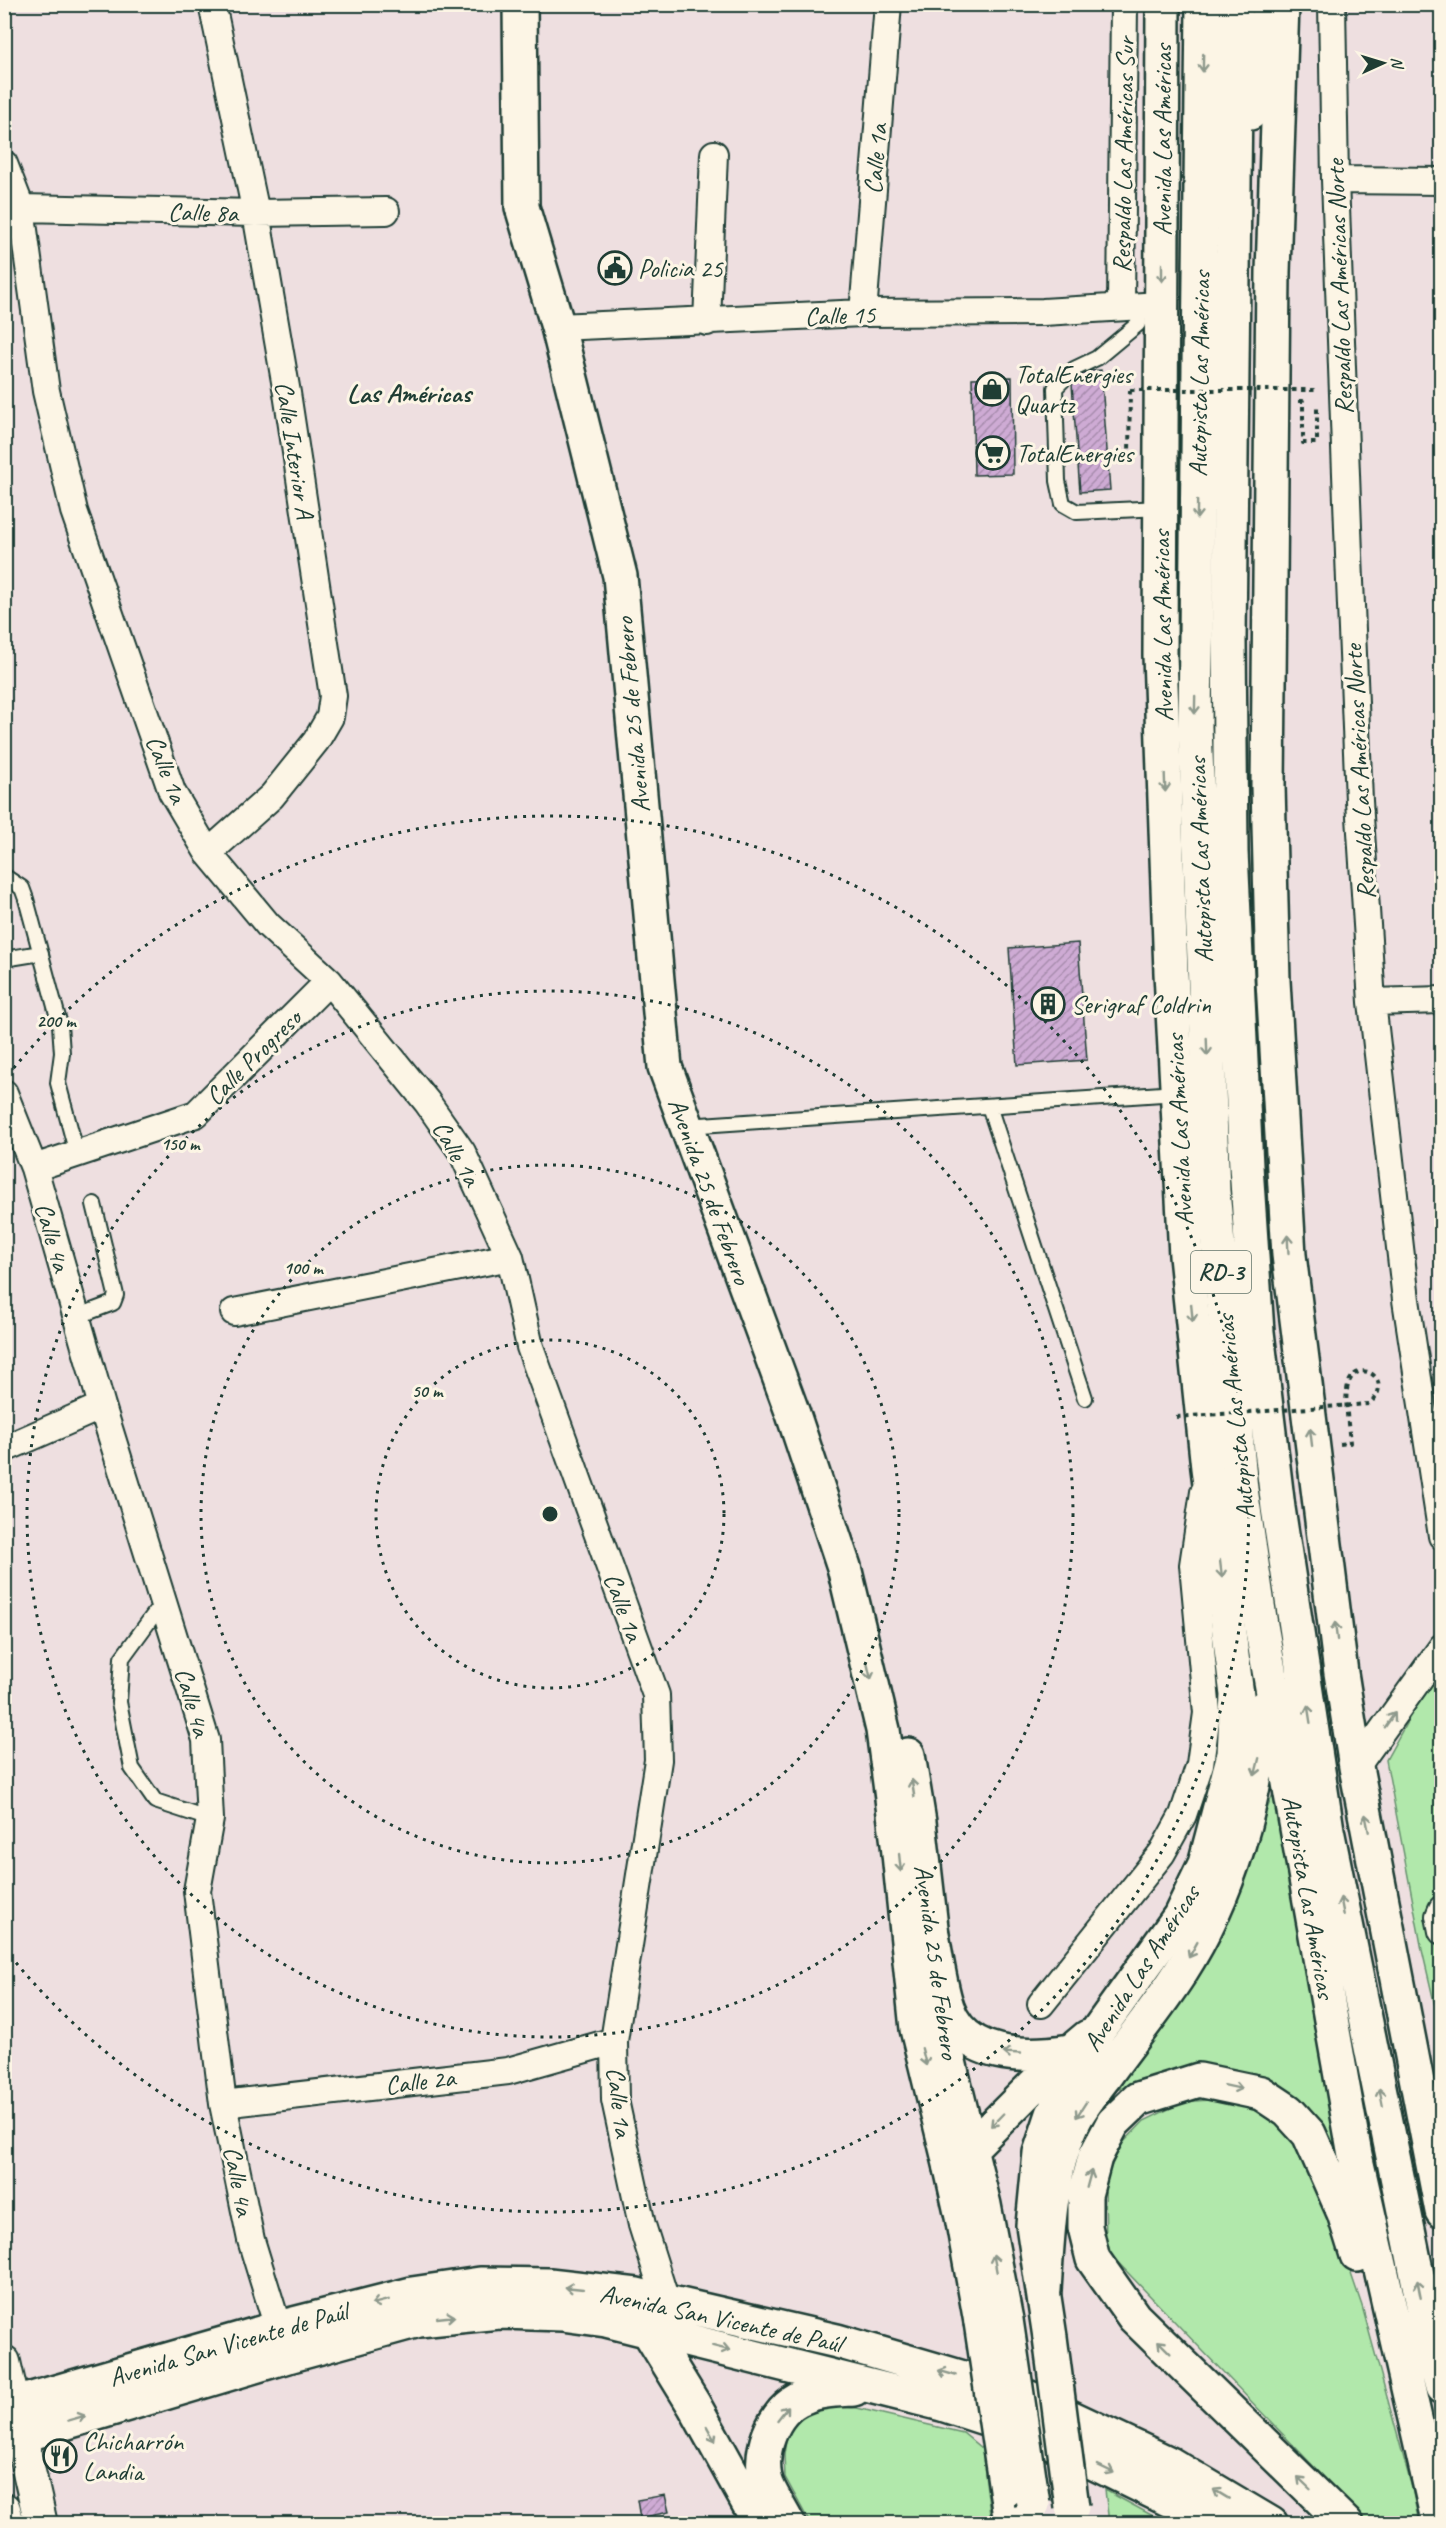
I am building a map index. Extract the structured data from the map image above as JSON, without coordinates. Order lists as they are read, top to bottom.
{
  "streets": {
    "main road": [
      "Avenida Las Américas",
      "Autopista Las Américas",
      "Avenida 25 de Febrero",
      "RD-3",
      "Avenida San Vicente de Paúl"
    ],
    "street": [
      "Respaldo Las Américas Sur",
      "Calle 1a",
      "Calle 8a",
      "Respaldo Las Américas Norte",
      "Calle 15",
      "Calle Interior A",
      "Calle Progreso",
      "Calle 4a",
      "Calle 2a"
    ]
  },
  "crossings": [
    ["Avenida Las Américas", "Respaldo Las Américas Sur"],
    ["Avenida Las Américas", "Calle 15"],
    ["Respaldo Las Américas Sur", "Calle 15"],
    ["Calle 1a", "Calle 8a"],
    ["Calle 1a", "Calle 15"],
    ["Calle 1a", "Calle Interior A"],
    ["Calle 1a", "Calle Progreso"],
    ["Calle 1a", "Calle 2a"],
    ["Calle 1a", "Avenida San Vicente de Paúl"],
    ["Calle 8a", "Calle Interior A"],
    ["Calle 15", "Avenida 25 de Febrero"],
    ["Calle Progreso", "Calle 4a"],
    ["Calle 4a", "Calle 2a"],
    ["Calle 4a", "Avenida San Vicente de Paúl"]
  ],
  "districts": ["Las Américas"],
  "places": {
    "public building": ["Policia 25"],
    "shop": ["TotalEnergies Quartz"],
    "supermarket": ["TotalEnergies"],
    "building": ["Serigraf Coldrin"],
    "restaurant": ["Chicharrón Landia"]
  },
  "north": "right",
  "rings": [
    "200 m",
    "150 m",
    "100 m",
    "50 m"
  ]
}
